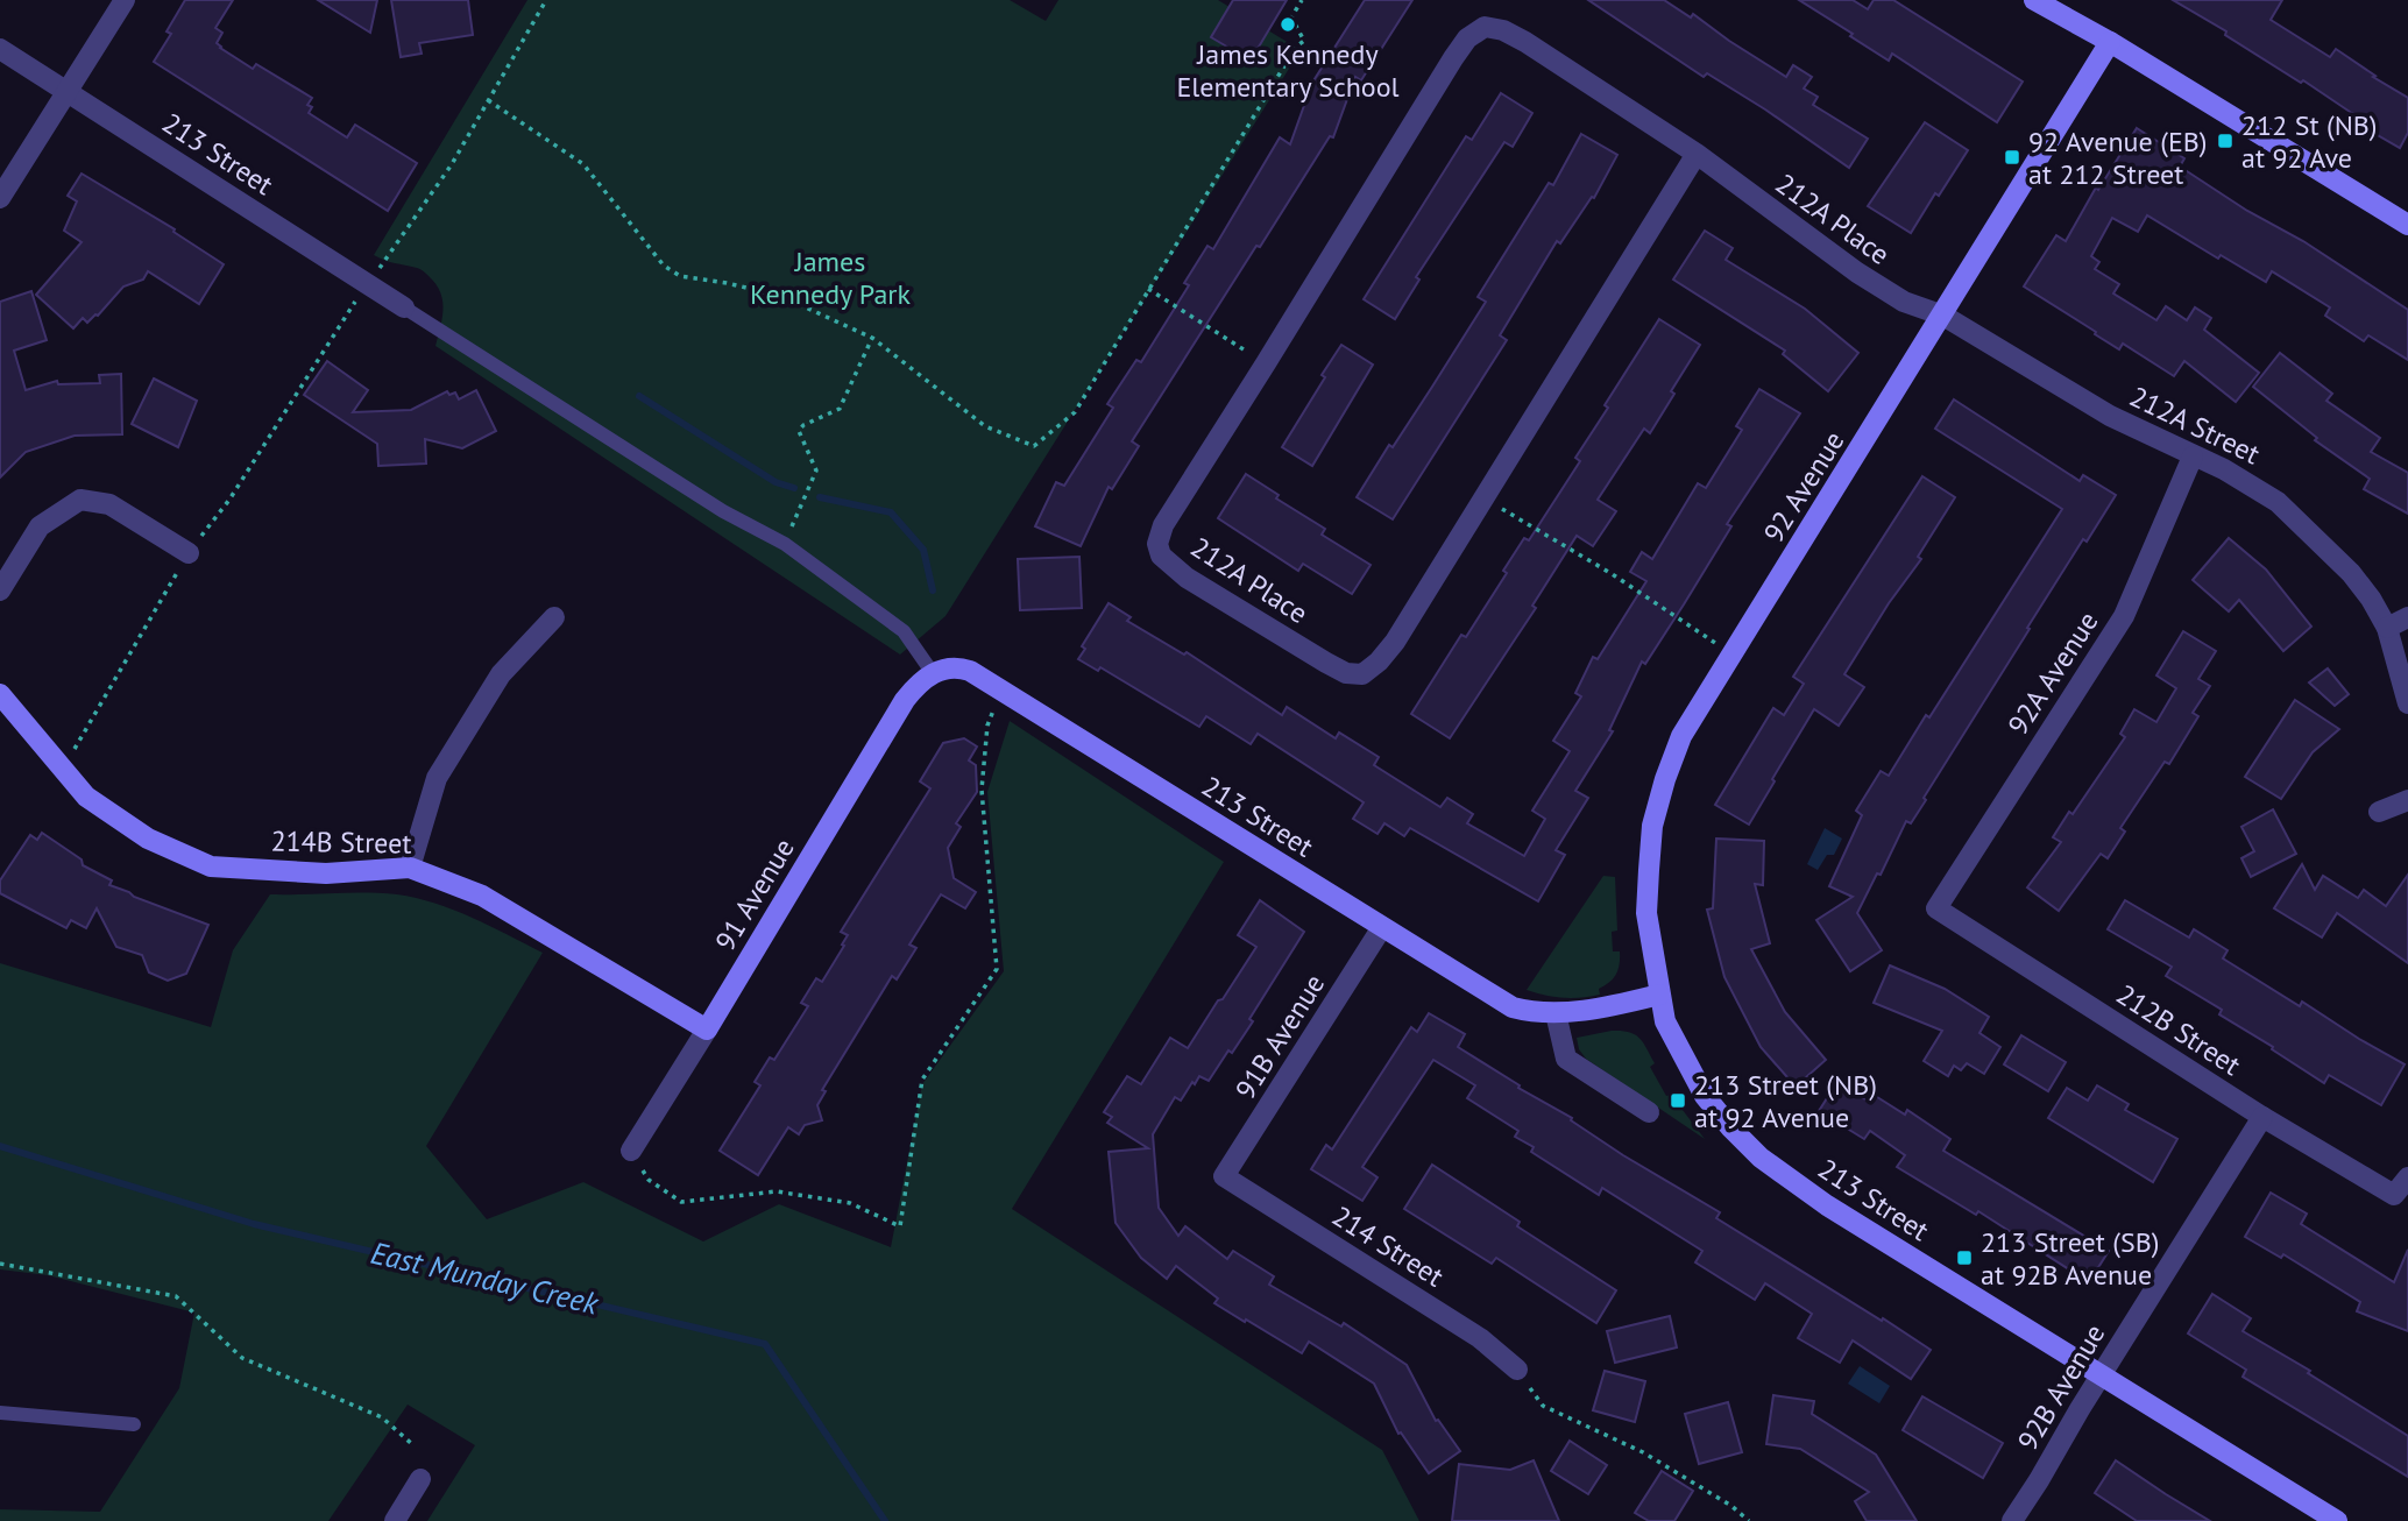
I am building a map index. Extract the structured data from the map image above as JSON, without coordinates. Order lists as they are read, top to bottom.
{
  "streets": {
    "street": [
      "213 Street",
      "212A Place",
      "212A Street",
      "92 Avenue",
      "92A Avenue",
      "214B Street",
      "91 Avenue",
      "212B Street",
      "91B Avenue",
      "214 Street",
      "92B Avenue"
    ]
  },
  "crossings": [
    ["213 Street", "92 Avenue"],
    ["213 Street", "91 Avenue"],
    ["213 Street", "91B Avenue"],
    ["213 Street", "92B Avenue"],
    ["212A Place", "212A Street"],
    ["212A Place", "92 Avenue"],
    ["212A Street", "92 Avenue"],
    ["212A Street", "92A Avenue"],
    ["92A Avenue", "212B Street"],
    ["214B Street", "91 Avenue"],
    ["212B Street", "92B Avenue"],
    ["91B Avenue", "214 Street"]
  ],
  "water": ["East Munday Creek"],
  "parks": ["James Kennedy Park"],
  "places": {
    "other": ["James Kennedy Elementary School"],
    "transit": [
      "212 St (NB) at 92 Ave",
      "92 Avenue (EB) at 212 Street",
      "213 Street (NB) at 92 Avenue",
      "213 Street (SB) at 92B Avenue"
    ]
  }
}
